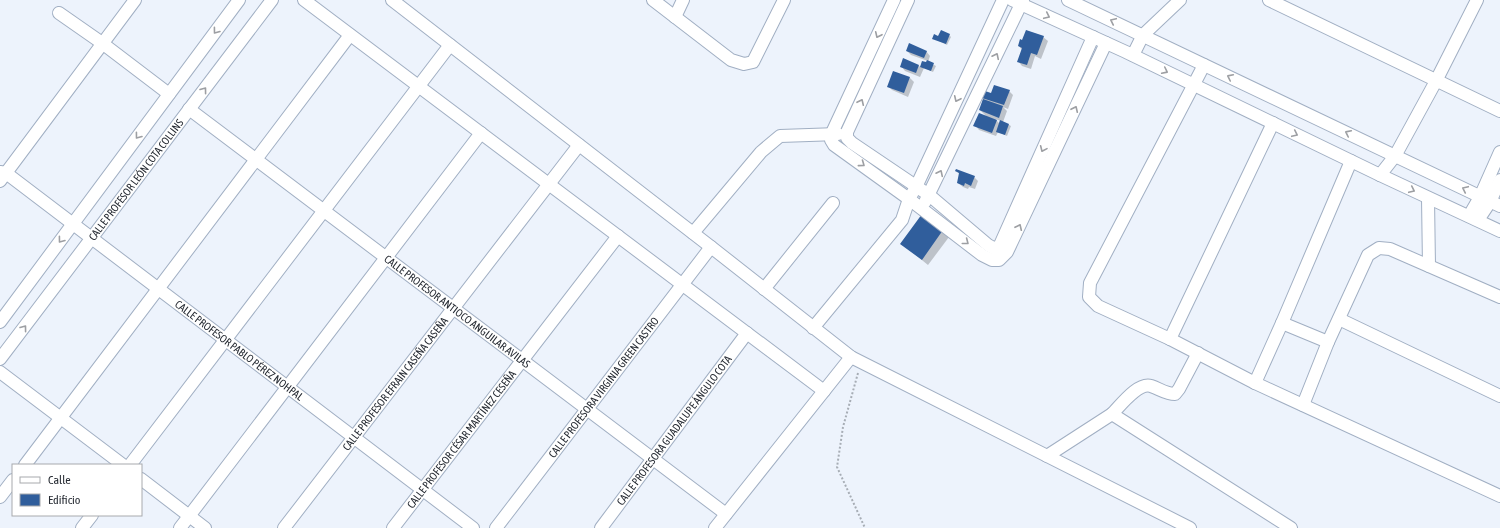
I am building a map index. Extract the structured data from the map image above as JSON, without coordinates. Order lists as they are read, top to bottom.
{
  "streets": {
    "street": [
      "CALLE PROFESOR LEÓN COTA COLLINS",
      "CALLE PROFESOR ANTIOCO ANGUILAR AVILAS",
      "CALLE PROFESOR PABLO PÉREZ NOHPAL",
      "CALLE PROFESOR EFRAIN CASEÑA CASEÑA",
      "CALLE PROFESORA VIRGINIA GREEN CASTRO",
      "CALLE PROFESORA GUADALUPE ÁNGULO COTA",
      "CALLE PROFESOR CÉSAR MARTÍNEZ CESEÑA"
    ]
  },
  "crossings": [
    ["CALLE PROFESOR LEÓN COTA COLLINS", "CALLE PROFESOR ANTIOCO ANGUILAR AVILAS"],
    ["CALLE PROFESOR LEÓN COTA COLLINS", "CALLE PROFESOR PABLO PÉREZ NOHPAL"],
    ["CALLE PROFESOR ANTIOCO ANGUILAR AVILAS", "CALLE PROFESOR EFRAIN CASEÑA CASEÑA"],
    ["CALLE PROFESOR ANTIOCO ANGUILAR AVILAS", "CALLE PROFESORA VIRGINIA GREEN CASTRO"],
    ["CALLE PROFESOR ANTIOCO ANGUILAR AVILAS", "CALLE PROFESORA GUADALUPE ÁNGULO COTA"],
    ["CALLE PROFESOR ANTIOCO ANGUILAR AVILAS", "CALLE PROFESOR CÉSAR MARTÍNEZ CESEÑA"],
    ["CALLE PROFESOR PABLO PÉREZ NOHPAL", "CALLE PROFESOR EFRAIN CASEÑA CASEÑA"],
    ["CALLE PROFESOR PABLO PÉREZ NOHPAL", "CALLE PROFESOR CÉSAR MARTÍNEZ CESEÑA"]
  ],
  "legend": ["Calle", "Edificio"]
}
